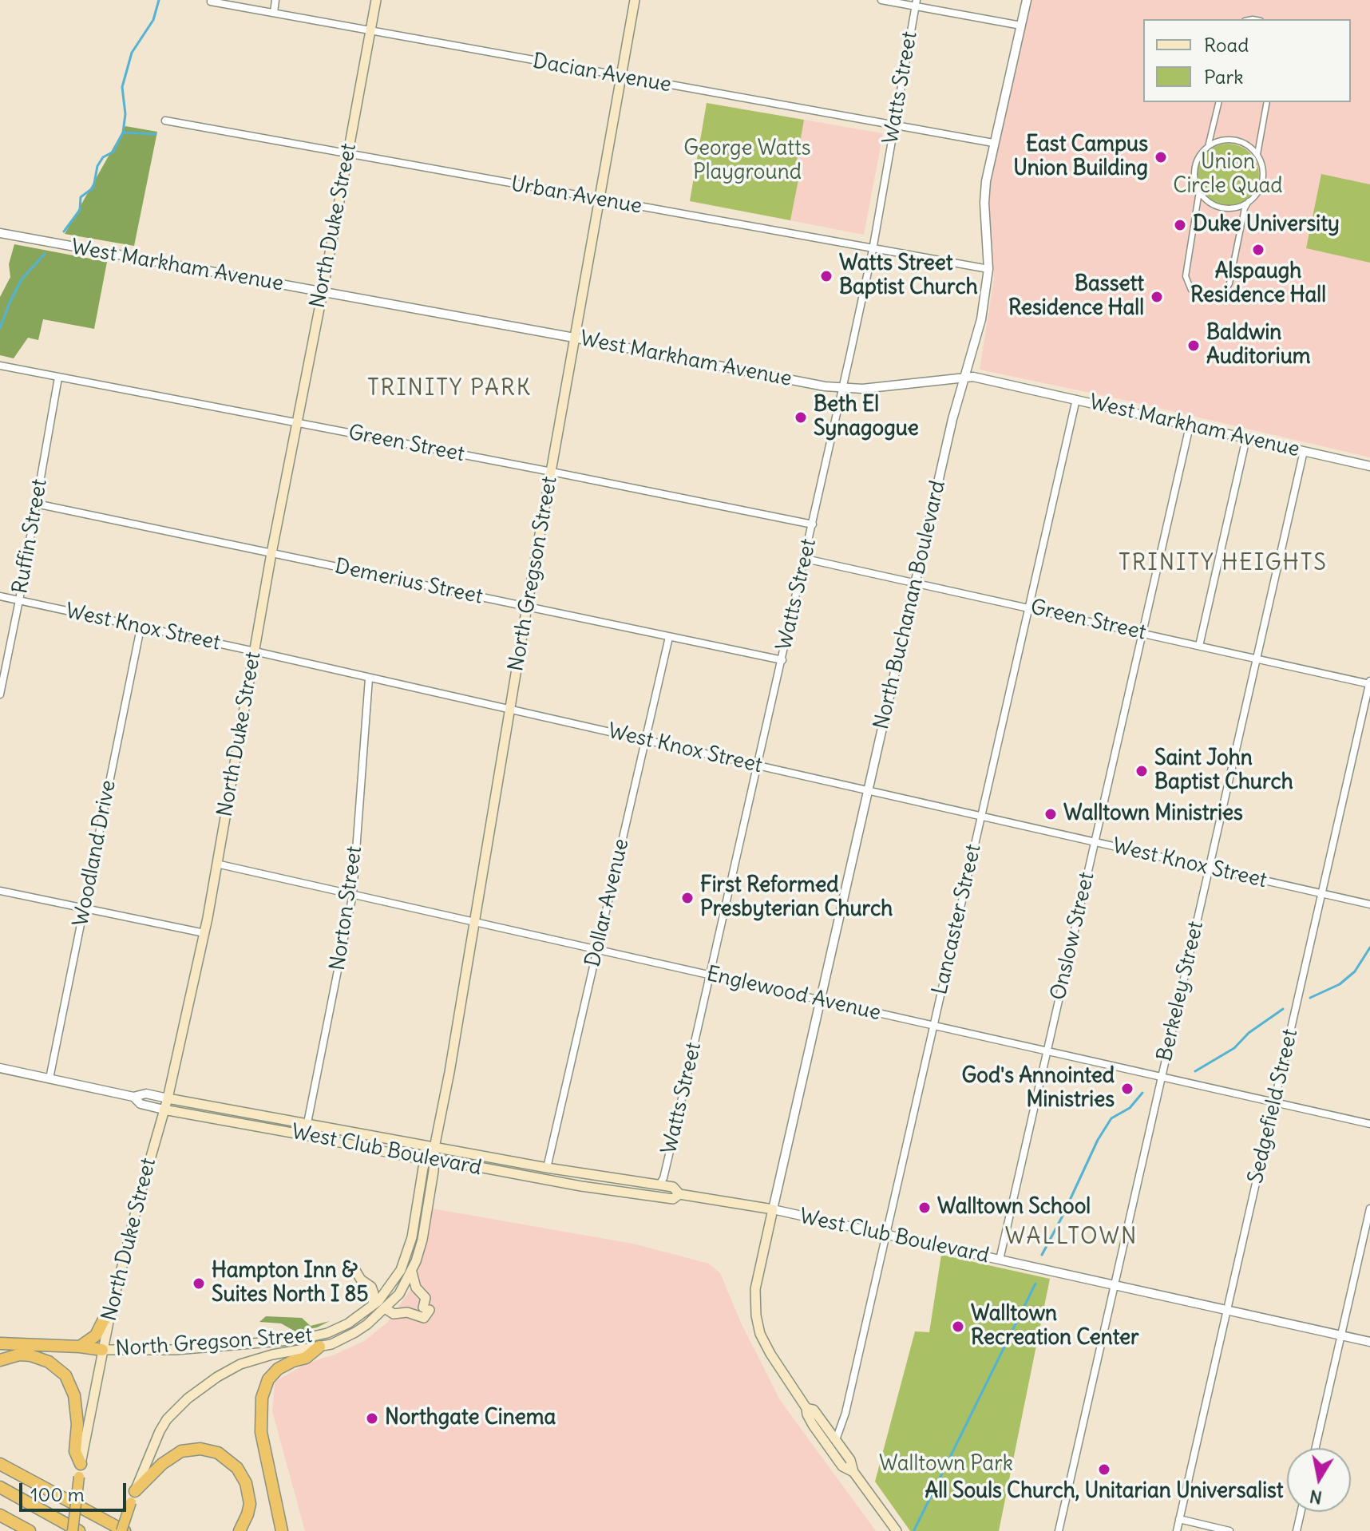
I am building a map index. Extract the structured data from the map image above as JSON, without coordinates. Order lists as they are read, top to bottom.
{
  "streets": {
    "highway": ["North Gregson Street"],
    "main road": ["North Duke Street", "West Club Boulevard"],
    "street": [
      "Dacian Avenue",
      "Watts Street",
      "Urban Avenue",
      "West Markham Avenue",
      "Green Street",
      "Ruffin Street",
      "Demerius Street",
      "North Buchanan Boulevard",
      "West Knox Street",
      "Woodland Drive",
      "Dollar Avenue",
      "Norton Street",
      "Lancaster Street",
      "Onslow Street",
      "Berkeley Street",
      "Englewood Avenue",
      "Sedgefield Street"
    ]
  },
  "crossings": [
    ["Dacian Avenue", "Watts Street"],
    ["Dacian Avenue", "North Duke Street"],
    ["Dacian Avenue", "North Gregson Street"],
    ["Dacian Avenue", "North Buchanan Boulevard"],
    ["Watts Street", "Urban Avenue"],
    ["Watts Street", "West Markham Avenue"],
    ["Watts Street", "Green Street"],
    ["Watts Street", "Demerius Street"],
    ["Watts Street", "West Knox Street"],
    ["Watts Street", "Englewood Avenue"],
    ["Watts Street", "West Club Boulevard"],
    ["Urban Avenue", "North Duke Street"],
    ["Urban Avenue", "North Gregson Street"],
    ["Urban Avenue", "North Buchanan Boulevard"],
    ["North Duke Street", "West Markham Avenue"],
    ["North Duke Street", "Green Street"],
    ["North Duke Street", "North Gregson Street"],
    ["North Duke Street", "Demerius Street"],
    ["North Duke Street", "West Knox Street"],
    ["North Duke Street", "Englewood Avenue"],
    ["North Duke Street", "West Club Boulevard"],
    ["West Markham Avenue", "North Gregson Street"],
    ["West Markham Avenue", "North Buchanan Boulevard"],
    ["West Markham Avenue", "Lancaster Street"],
    ["West Markham Avenue", "Onslow Street"],
    ["West Markham Avenue", "Berkeley Street"],
    ["Green Street", "Ruffin Street"],
    ["Green Street", "North Gregson Street"],
    ["Green Street", "North Buchanan Boulevard"],
    ["Green Street", "Lancaster Street"],
    ["Green Street", "Onslow Street"],
    ["Green Street", "Berkeley Street"],
    ["Green Street", "Sedgefield Street"],
    ["Ruffin Street", "Demerius Street"],
    ["Ruffin Street", "West Knox Street"],
    ["North Gregson Street", "Demerius Street"],
    ["North Gregson Street", "West Knox Street"],
    ["North Gregson Street", "Englewood Avenue"],
    ["North Gregson Street", "West Club Boulevard"],
    ["Demerius Street", "Dollar Avenue"],
    ["North Buchanan Boulevard", "West Knox Street"],
    ["North Buchanan Boulevard", "Englewood Avenue"],
    ["North Buchanan Boulevard", "West Club Boulevard"],
    ["West Knox Street", "Woodland Drive"],
    ["West Knox Street", "Dollar Avenue"],
    ["West Knox Street", "Norton Street"],
    ["West Knox Street", "Lancaster Street"],
    ["West Knox Street", "Onslow Street"],
    ["West Knox Street", "Berkeley Street"],
    ["West Knox Street", "Sedgefield Street"],
    ["Woodland Drive", "West Club Boulevard"],
    ["Dollar Avenue", "Englewood Avenue"],
    ["Dollar Avenue", "West Club Boulevard"],
    ["Norton Street", "Englewood Avenue"],
    ["Norton Street", "West Club Boulevard"],
    ["Lancaster Street", "Englewood Avenue"],
    ["Lancaster Street", "West Club Boulevard"],
    ["Onslow Street", "Englewood Avenue"],
    ["Onslow Street", "West Club Boulevard"],
    ["Berkeley Street", "Englewood Avenue"],
    ["Berkeley Street", "West Club Boulevard"],
    ["Englewood Avenue", "Sedgefield Street"],
    ["Sedgefield Street", "West Club Boulevard"]
  ],
  "districts": ["TRINITY PARK", "TRINITY HEIGHTS", "WALLTOWN"],
  "parks": ["George Watts Playground", "Union Circle Quad", "Walltown Park"],
  "places": [
    "East Campus Union Building",
    "Duke University",
    "Alspaugh Residence Hall",
    "Watts Street Baptist Church",
    "Bassett Residence Hall",
    "Baldwin Auditorium",
    "Beth El Synagogue",
    "Saint John Baptist Church",
    "Walltown Ministries",
    "First Reformed Presbyterian Church",
    "God's Annointed Ministries",
    "Walltown School",
    "Hampton Inn & Suites North I 85",
    "Walltown Recreation Center",
    "Northgate Cinema",
    "All Souls Church, Unitarian Universalist"
  ],
  "legend": ["Road", "Park"],
  "scale_bar": "100 m",
  "north": "bottom"
}
